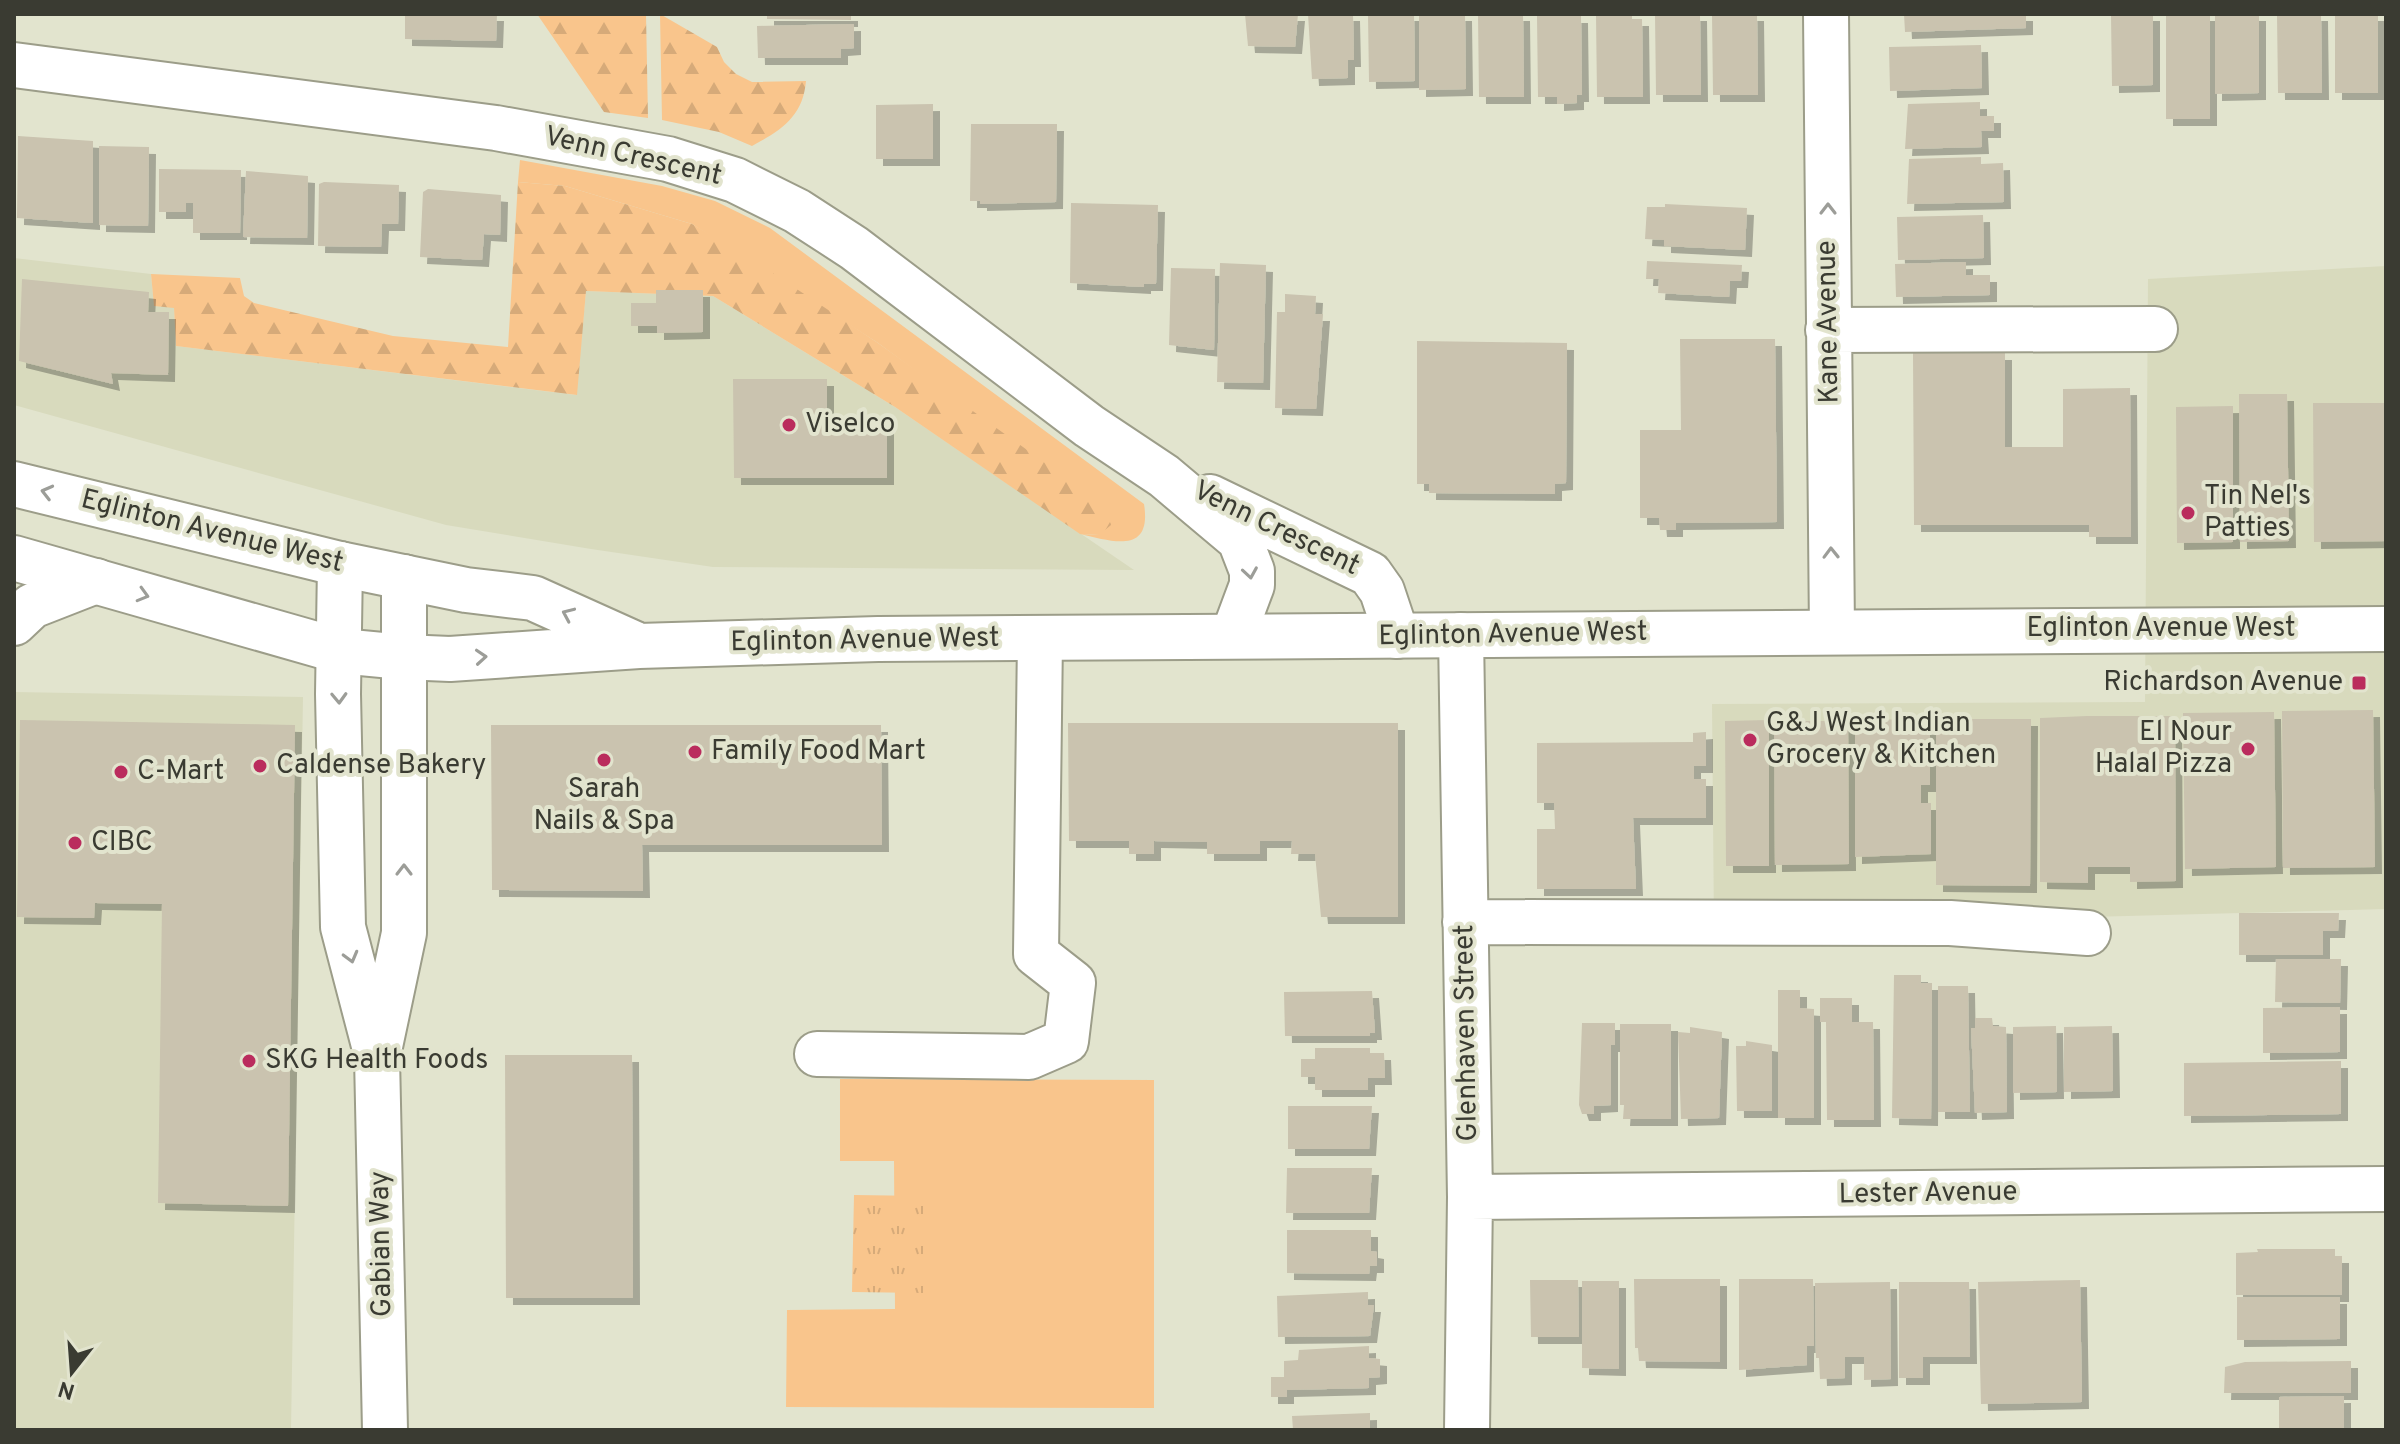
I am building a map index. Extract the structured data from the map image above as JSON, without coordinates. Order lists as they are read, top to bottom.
{
  "streets": {
    "street": [
      "Venn Crescent",
      "Kane Avenue",
      "Eglinton Avenue West",
      "Glenhaven Street",
      "Lester Avenue",
      "Gabian Way"
    ]
  },
  "crossings": [
    ["Venn Crescent", "Eglinton Avenue West"],
    ["Kane Avenue", "Eglinton Avenue West"],
    ["Eglinton Avenue West", "Glenhaven Street"],
    ["Eglinton Avenue West", "Gabian Way"],
    ["Glenhaven Street", "Lester Avenue"]
  ],
  "one_way": ["Kane Avenue"],
  "places": {
    "other": [
      "Viselco",
      "Tin Nel's Patties",
      "G&J West Indian Grocery & Kitchen",
      "El Nour Halal Pizza",
      "Family Food Mart",
      "Sarah Nails & Spa",
      "Caldense Bakery",
      "C-Mart",
      "CIBC",
      "SKG Health Foods"
    ],
    "transit": ["Richardson Avenue"]
  },
  "north": "bottom"
}
